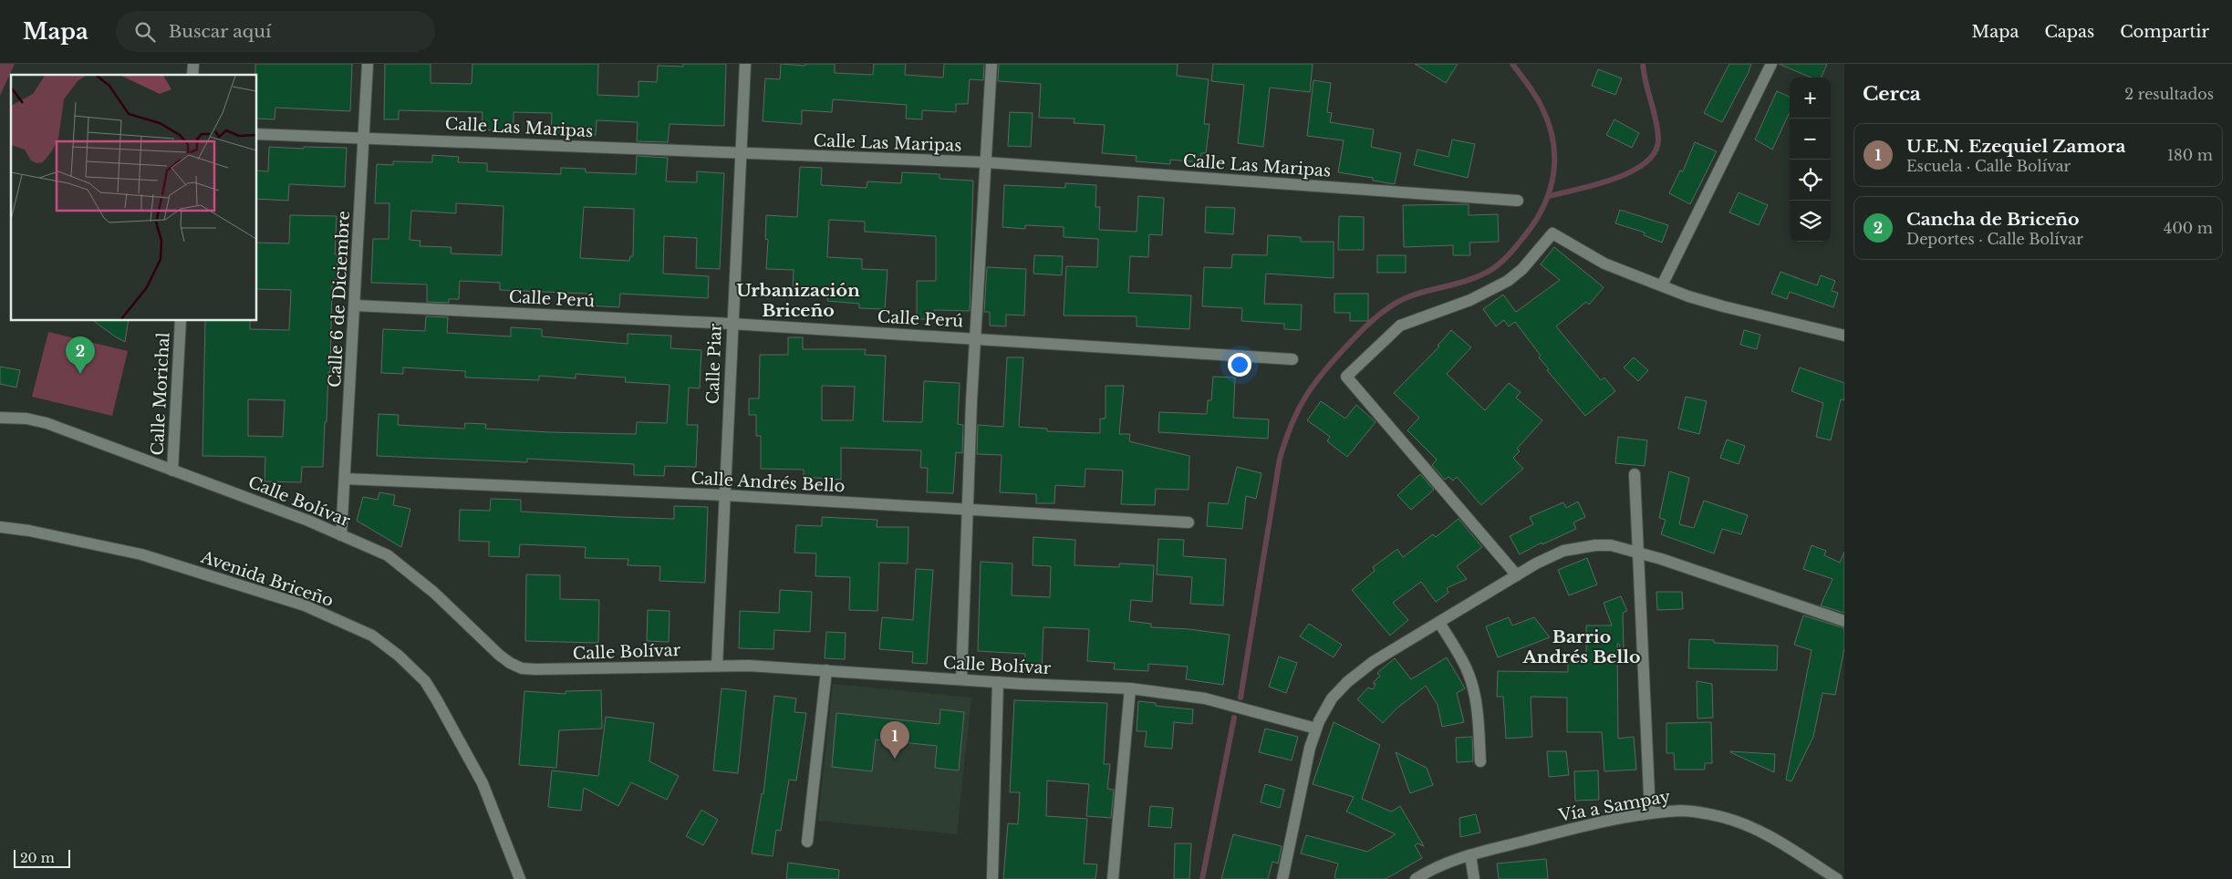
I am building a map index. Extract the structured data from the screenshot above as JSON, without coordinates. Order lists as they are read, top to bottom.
{
  "streets": {
    "street": [
      "Calle Las Maripas",
      "Calle 6 de Diciembre",
      "Calle Perú",
      "Calle Piar",
      "Calle Morichal",
      "Calle Andrés Bello",
      "Calle Bolívar",
      "Avenida Briceño",
      "Vía a Sampay"
    ]
  },
  "crossings": [
    ["Calle Las Maripas", "Calle 6 de Diciembre"],
    ["Calle Las Maripas", "Calle Piar"],
    ["Calle 6 de Diciembre", "Calle Perú"],
    ["Calle 6 de Diciembre", "Calle Andrés Bello"],
    ["Calle 6 de Diciembre", "Calle Bolívar"],
    ["Calle Perú", "Calle Piar"],
    ["Calle Piar", "Calle Andrés Bello"],
    ["Calle Piar", "Calle Bolívar"],
    ["Calle Morichal", "Calle Bolívar"]
  ],
  "districts": ["Urbanización Briceño", "Barrio Andrés Bello"],
  "scale_bar": "20 m",
  "page": {
    "header": "Mapa",
    "search": "Buscar aquí",
    "nav": ["Mapa", "Capas", "Compartir"],
    "heading": ["Cerca", "2 resultados"],
    "map_buttons": ["+", "−"],
    "list": [
      {
        "mark": "1",
        "name": "U.E.N. Ezequiel Zamora",
        "note": "Escuela · Calle Bolívar",
        "value": "180 m"
      },
      {
        "mark": "2",
        "name": "Cancha de Briceño",
        "note": "Deportes · Calle Bolívar",
        "value": "400 m"
      }
    ],
    "pins": ["2", "1"],
    "scale": "20 m"
  }
}
